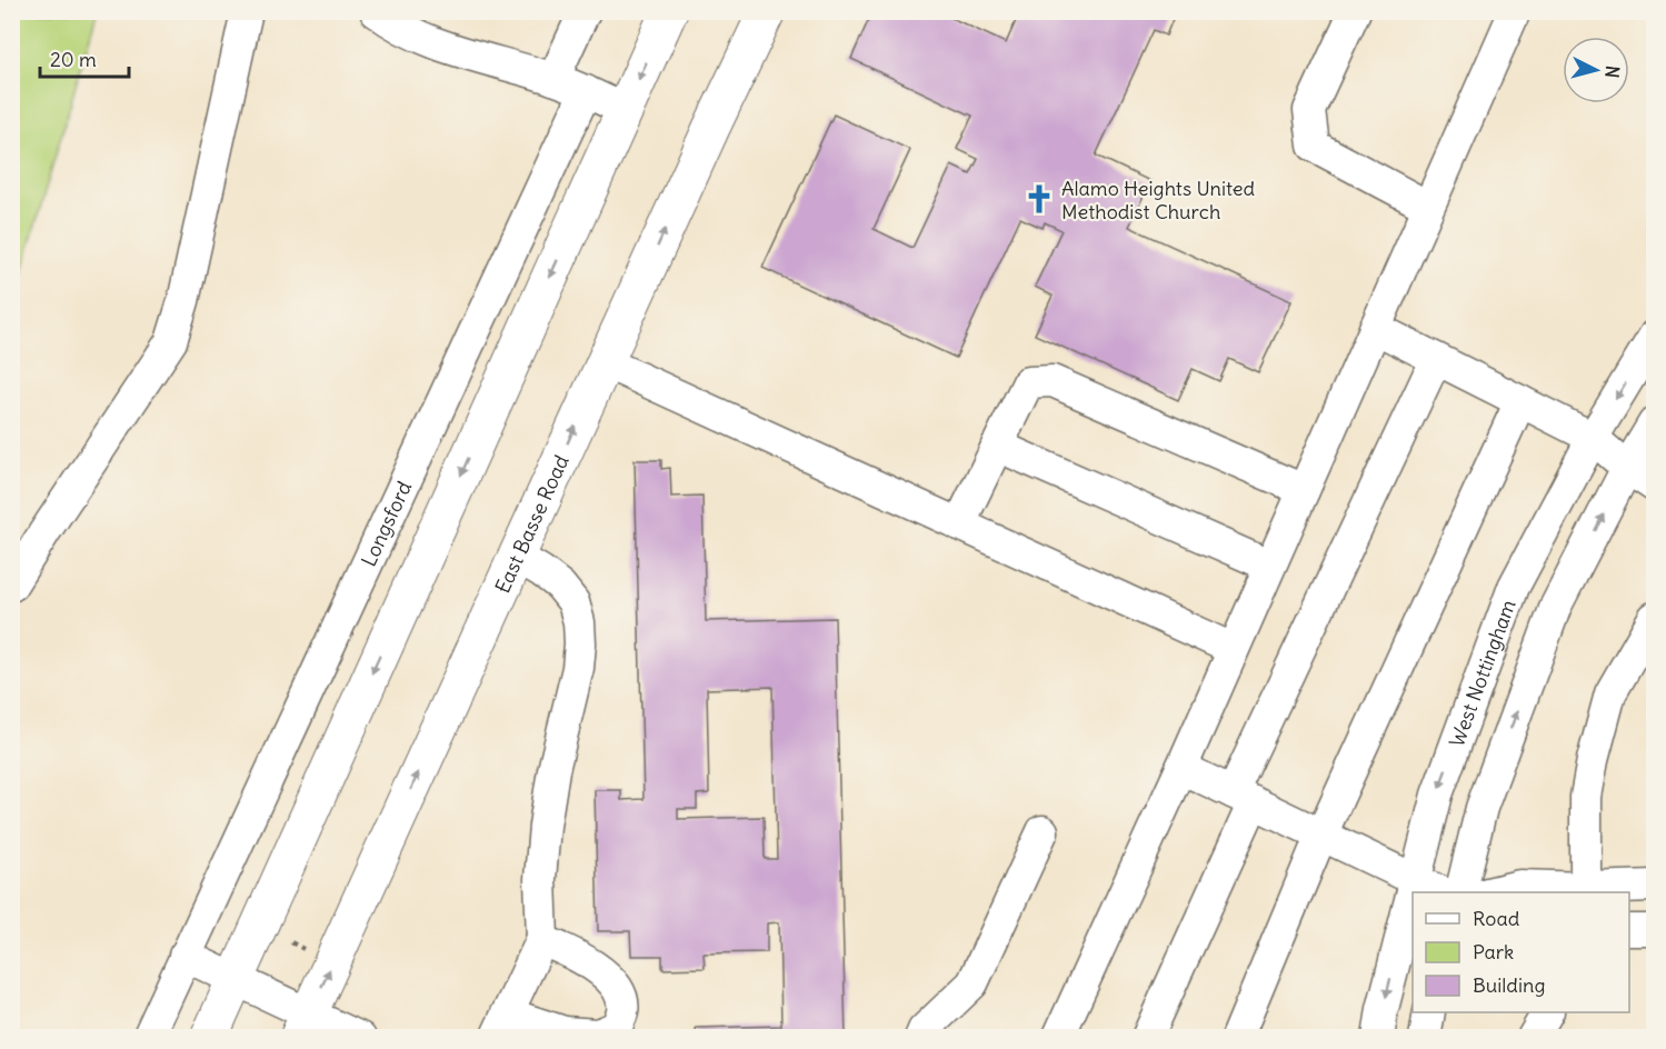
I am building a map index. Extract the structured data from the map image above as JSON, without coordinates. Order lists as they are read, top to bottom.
{
  "streets": {
    "main road": ["East Basse Road"],
    "street": ["Longsford", "West Nottingham"]
  },
  "places": {
    "church": ["Alamo Heights United Methodist Church"]
  },
  "legend": ["Road", "Park", "Building"],
  "scale_bar": "20 m",
  "north": "right"
}
